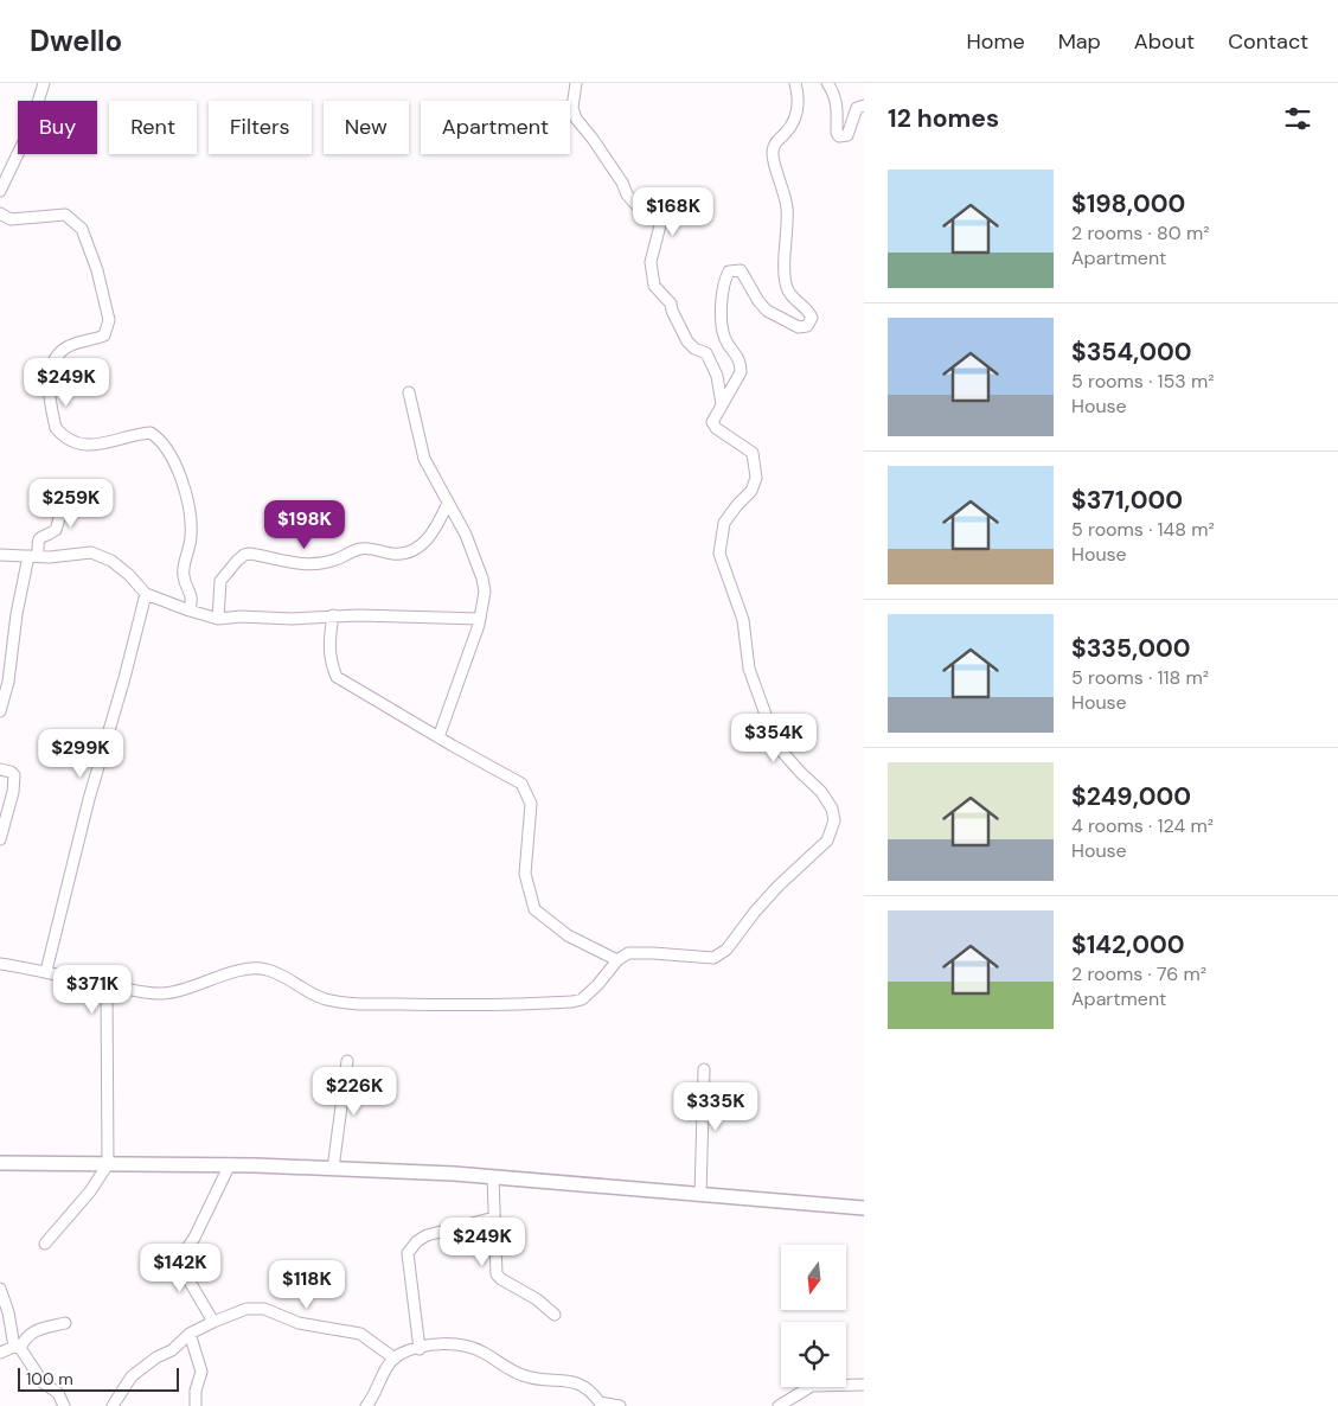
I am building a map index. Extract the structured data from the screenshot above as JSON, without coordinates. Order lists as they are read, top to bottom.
{
  "scale_bar": "100 m",
  "north": "bottom",
  "page": {
    "header": "Dwello",
    "nav": [
      "Home",
      "Map",
      "About",
      "Contact"
    ],
    "heading": "12 homes",
    "chip": [
      "Buy",
      "Rent",
      "Filters",
      "New",
      "Apartment"
    ],
    "list": [
      {
        "name": "$198,000",
        "note": "2 rooms · 80 m² · Apartment"
      },
      {
        "name": "$354,000",
        "note": "5 rooms · 153 m² · House"
      },
      {
        "name": "$371,000",
        "note": "5 rooms · 148 m² · House"
      },
      {
        "name": "$335,000",
        "note": "5 rooms · 118 m² · House"
      },
      {
        "name": "$249,000",
        "note": "4 rooms · 124 m² · House"
      },
      {
        "name": "$142,000",
        "note": "2 rooms · 76 m² · Apartment"
      }
    ],
    "price": [
      "$168K",
      "$249K",
      "$259K",
      "$198K",
      "$354K",
      "$299K",
      "$371K",
      "$226K",
      "$335K",
      "$249K",
      "$142K",
      "$118K"
    ],
    "scale": "100 m"
  }
}
